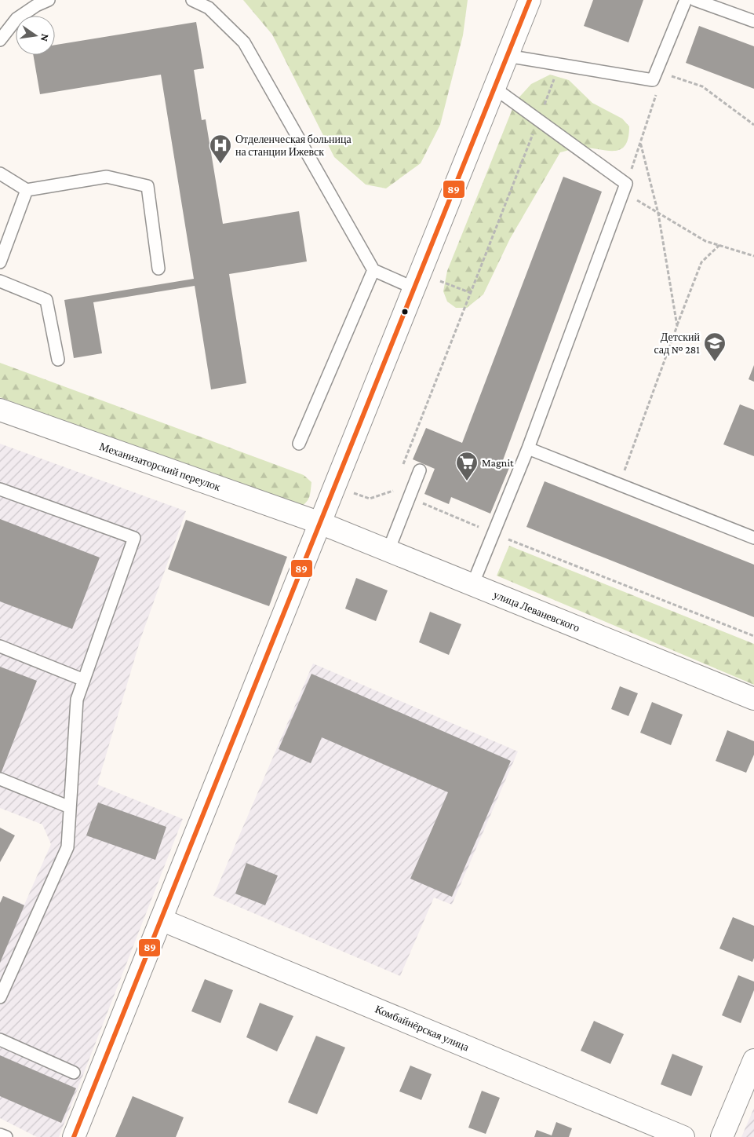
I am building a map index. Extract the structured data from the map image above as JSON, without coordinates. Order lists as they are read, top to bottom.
{
  "streets": {
    "street": ["Механизаторский переулок", "улица Леваневского", "Комбайнёрская улица"]
  },
  "crossings": [
    ["Механизаторский переулок", "улица Леваневского"]
  ],
  "places": {
    "hospital": ["Отделенческая больница на станции Ижевск"],
    "school or university": ["Детский сад № 281"],
    "supermarket": ["Magnit"]
  },
  "lines": ["transit line 89"],
  "north": "right"
}
